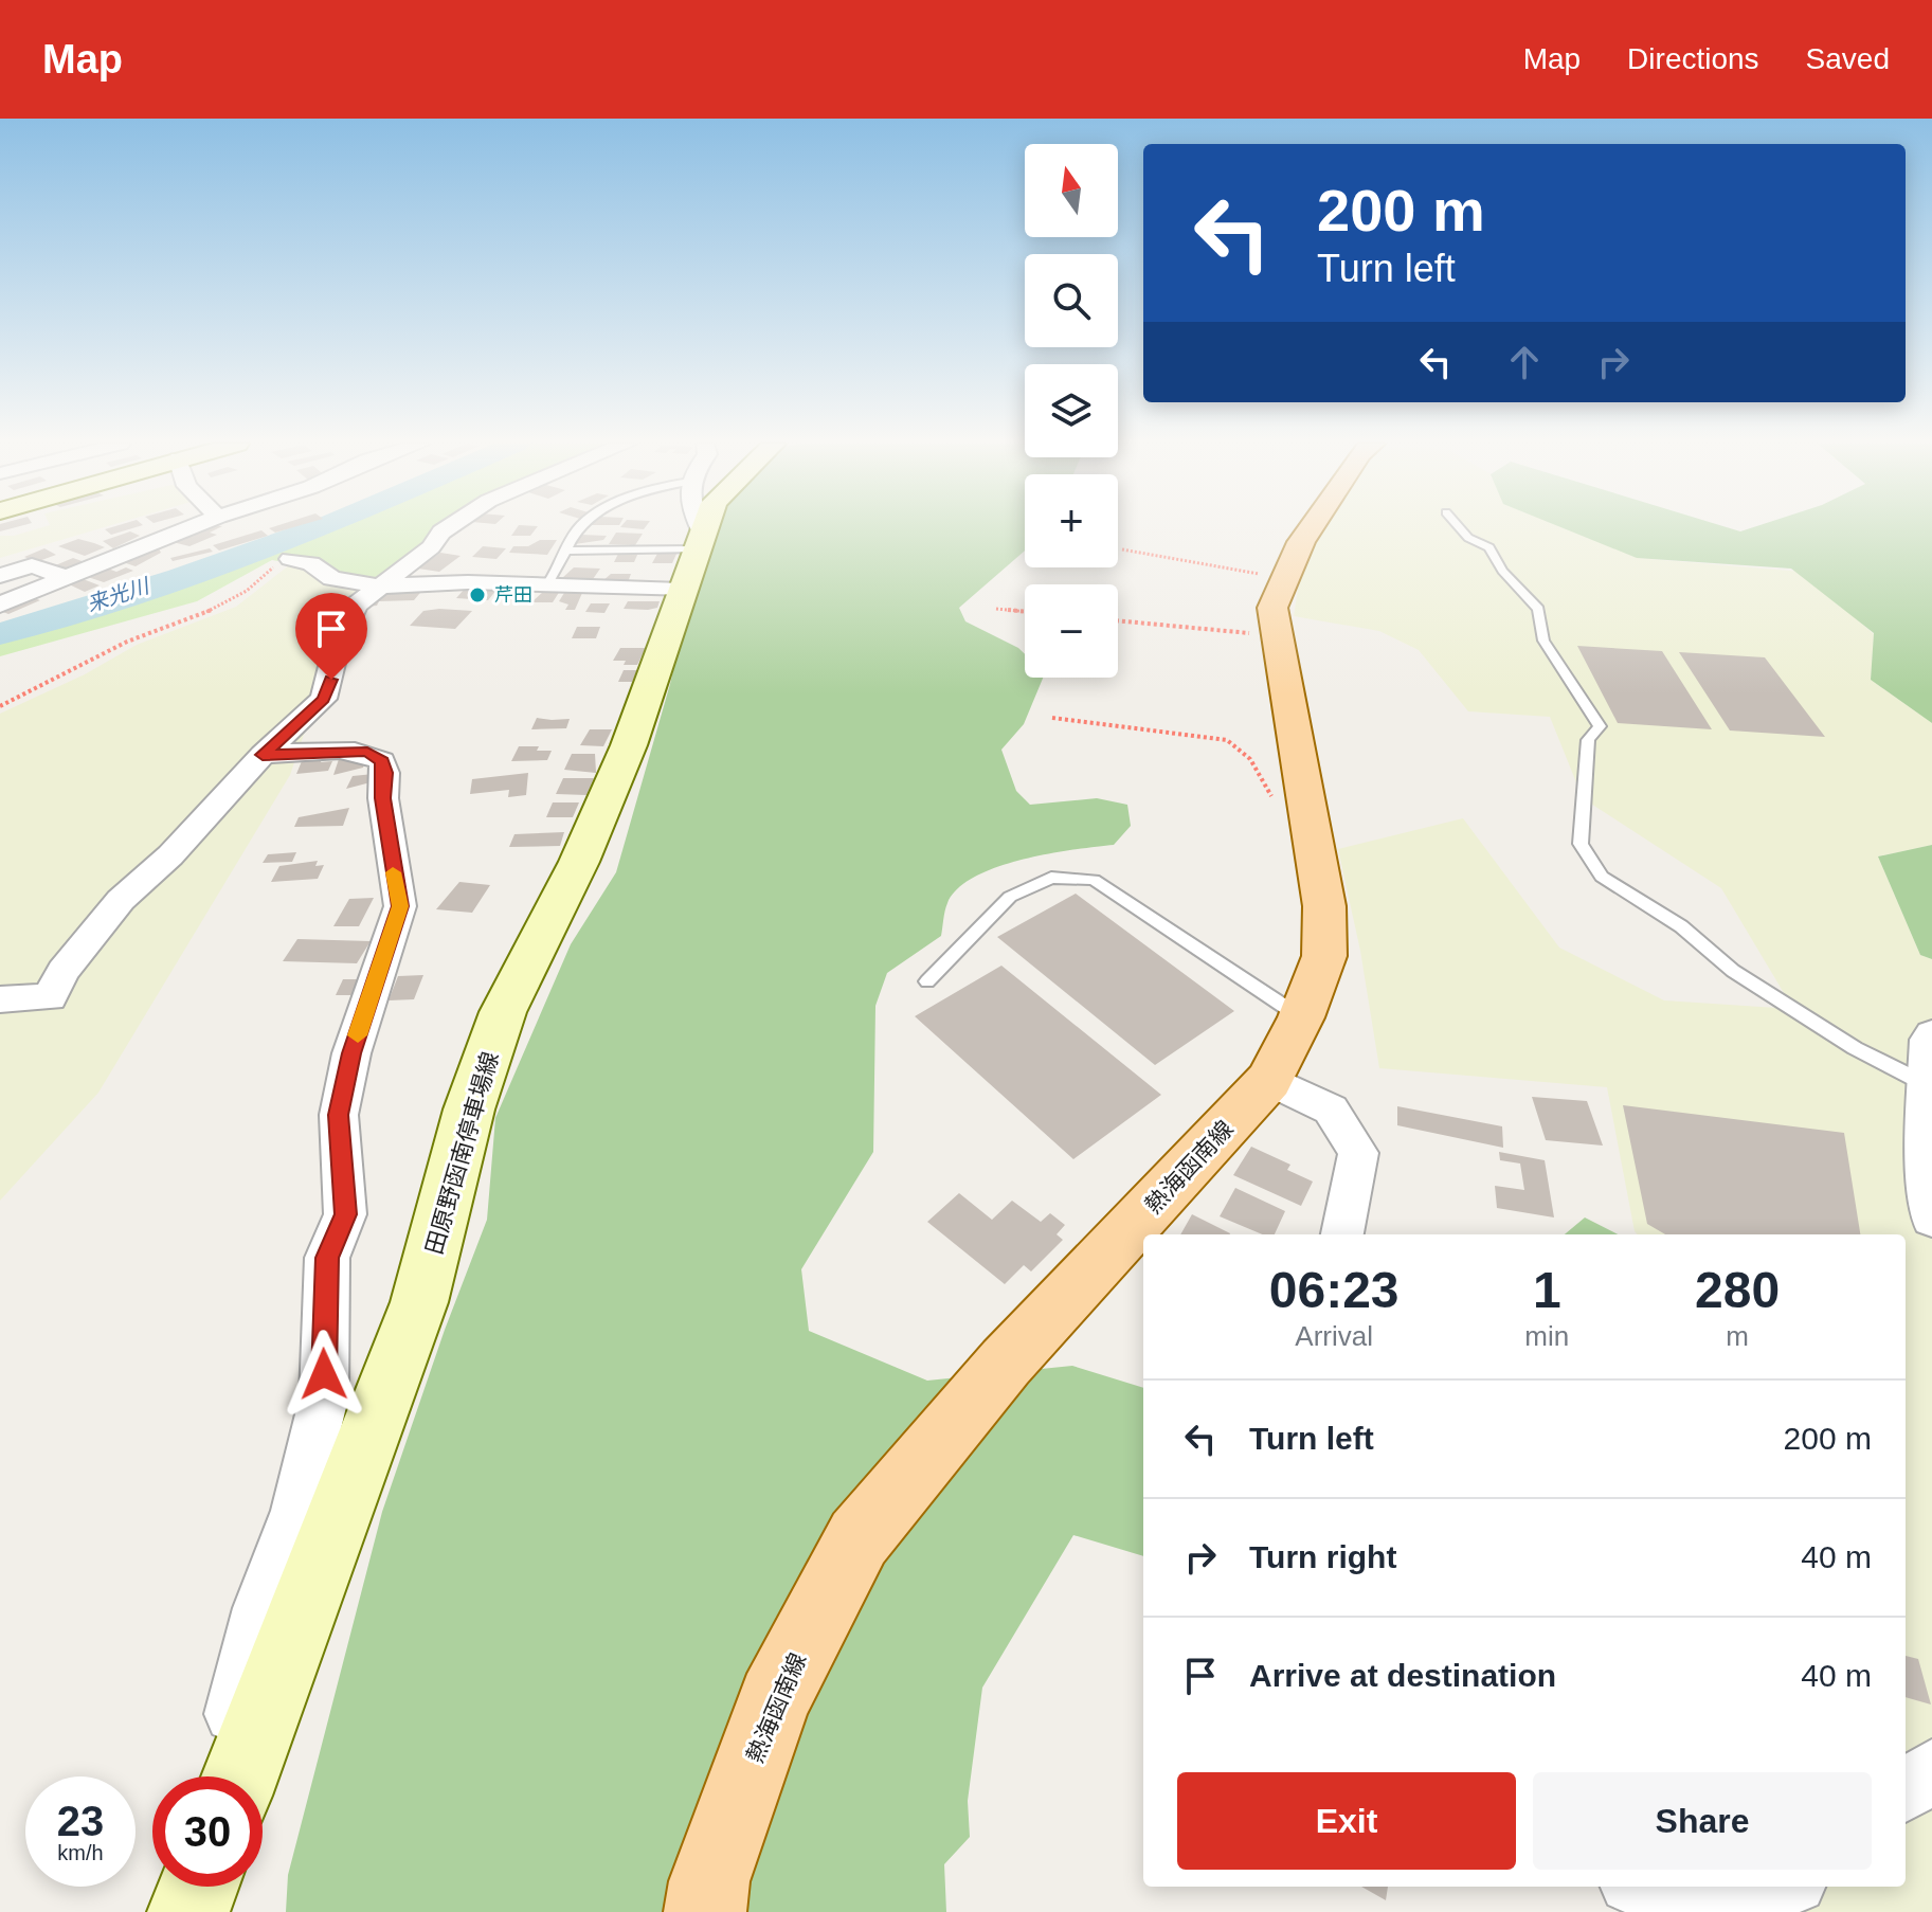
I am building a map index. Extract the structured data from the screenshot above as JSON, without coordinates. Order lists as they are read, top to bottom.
{
  "streets": {
    "main road": ["田原野函南停車場線", "熱海函南線"]
  },
  "water": ["来光川"],
  "places": ["芹田"],
  "north": "top",
  "page": {
    "header": "Map",
    "nav": ["Map", "Directions", "Saved"],
    "map_buttons": ["+", "−"],
    "turn": ["200 m", "Turn left"],
    "eta": [
      "06:23",
      "Arrival",
      "1",
      "min",
      "280",
      "m"
    ],
    "list": [
      {
        "name": "Turn left",
        "value": "200 m"
      },
      {
        "name": "Turn right",
        "value": "40 m"
      },
      {
        "name": "Arrive at destination",
        "value": "40 m"
      }
    ],
    "buttons": ["Exit", "Share"],
    "speed": "23 km/h",
    "limit": "30"
  }
}
